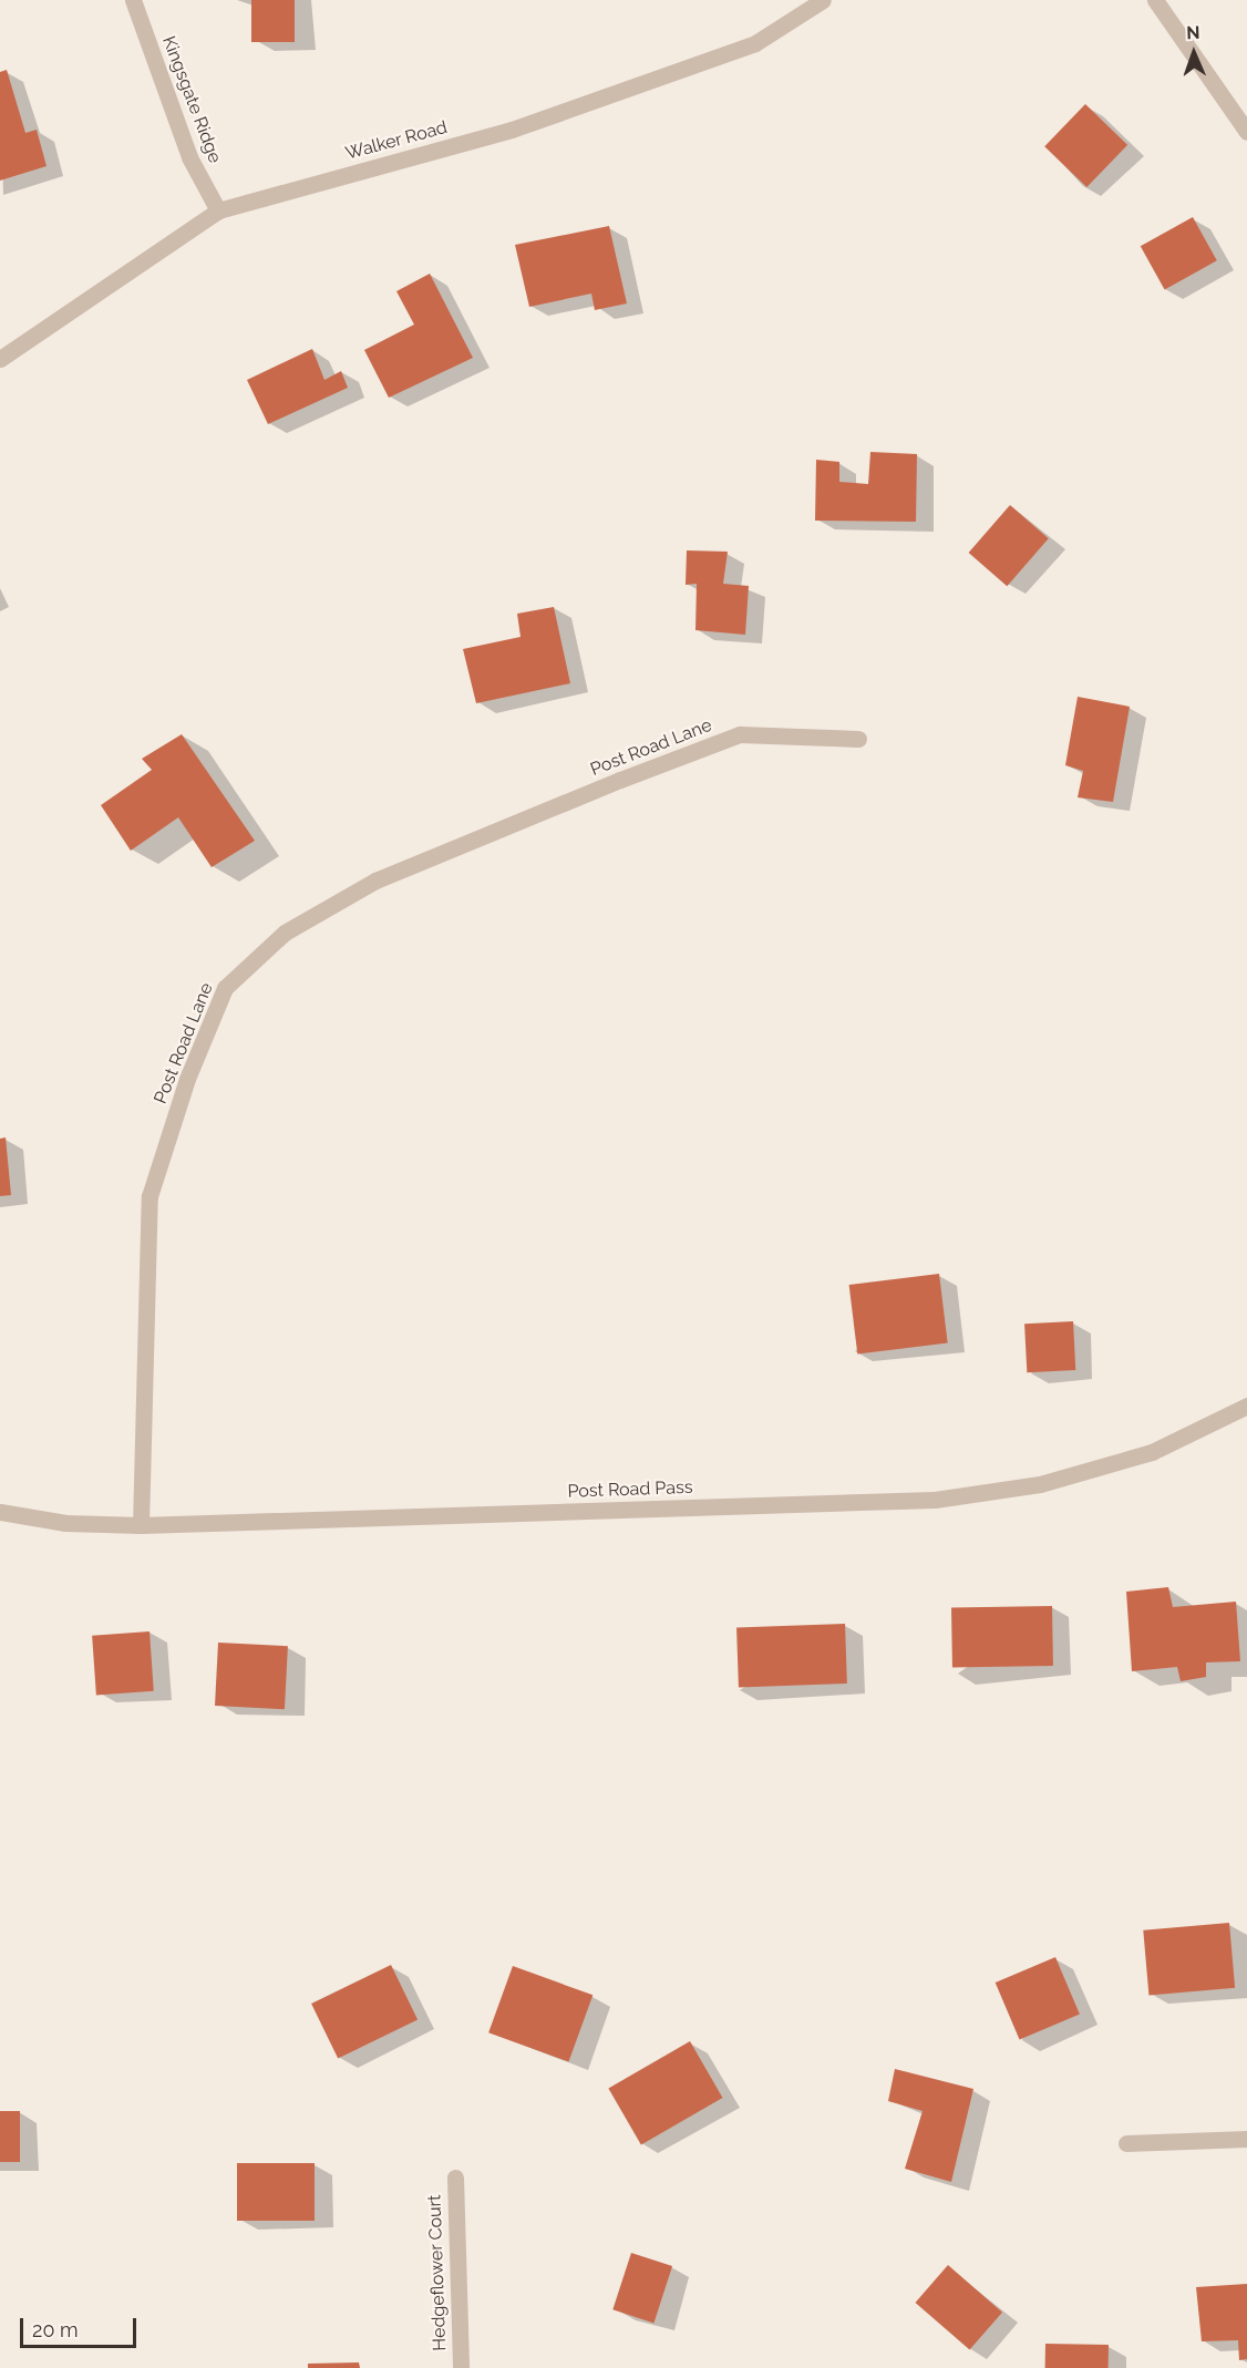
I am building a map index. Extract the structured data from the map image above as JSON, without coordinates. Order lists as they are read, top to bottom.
{
  "streets": {
    "street": [
      "Kingsgate Ridge",
      "Walker Road",
      "Post Road Lane",
      "Post Road Pass",
      "Hedgeflower Court"
    ]
  },
  "crossings": [
    ["Kingsgate Ridge", "Walker Road"],
    ["Post Road Lane", "Post Road Pass"]
  ],
  "scale_bar": "20 m",
  "north": "top"
}
